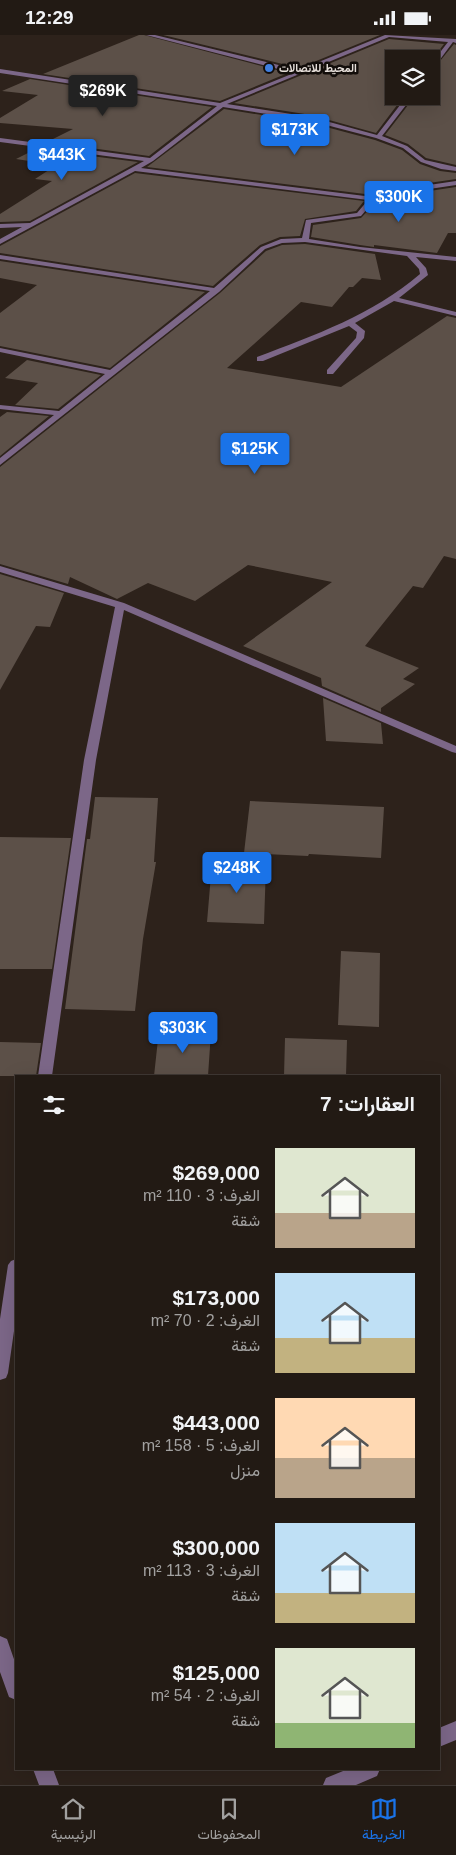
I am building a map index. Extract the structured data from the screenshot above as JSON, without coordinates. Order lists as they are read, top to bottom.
{
  "places": ["المحيط للاتصالات"],
  "page": {
    "status": "12:29",
    "price": [
      "$269K",
      "$173K",
      "$443K",
      "$300K",
      "$125K",
      "$248K",
      "$303K"
    ],
    "heading": "العقارات: 7",
    "list": [
      {
        "name": "$269,000",
        "note": "الغرف: 3 · 110 m² · شقة"
      },
      {
        "name": "$173,000",
        "note": "الغرف: 2 · 70 m² · شقة"
      },
      {
        "name": "$443,000",
        "note": "الغرف: 5 · 158 m² · منزل"
      },
      {
        "name": "$300,000",
        "note": "الغرف: 3 · 113 m² · شقة"
      },
      {
        "name": "$125,000",
        "note": "الغرف: 2 · 54 m² · شقة"
      }
    ],
    "tabs": ["الخريطة", "المحفوظات", "الرئيسية"]
  }
}
